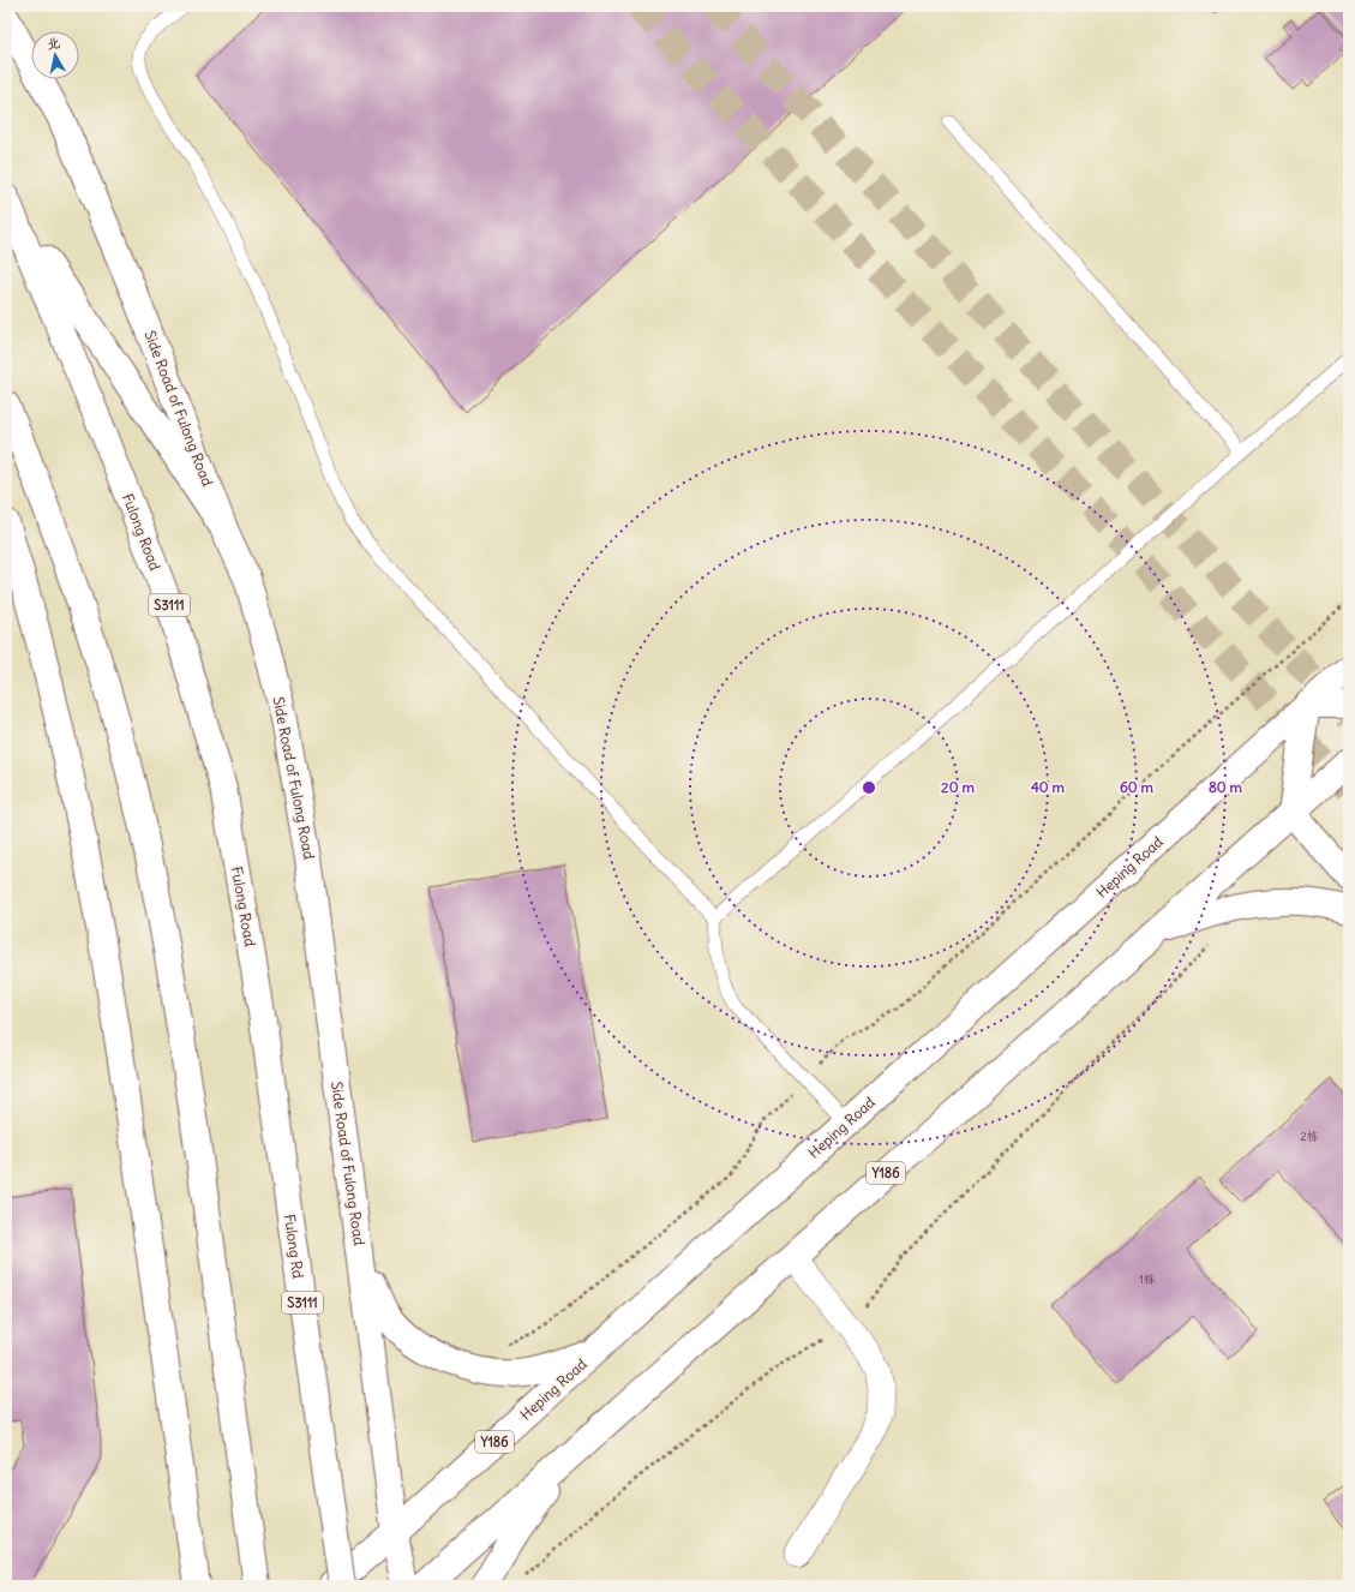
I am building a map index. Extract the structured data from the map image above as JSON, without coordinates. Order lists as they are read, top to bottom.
{
  "streets": {
    "main road": [
      "Side Road of Fulong Road",
      "Fulong Road",
      "S3111",
      "Heping Road",
      "Y186",
      "Fulong Rd"
    ]
  },
  "crossings": [
    ["Side Road of Fulong Road", "Heping Road"],
    ["Fulong Road", "Fulong Rd"]
  ],
  "house_numbers": ["2栋", "1栋"],
  "north": "top",
  "rings": [
    "20 m",
    "40 m",
    "60 m",
    "80 m"
  ]
}
